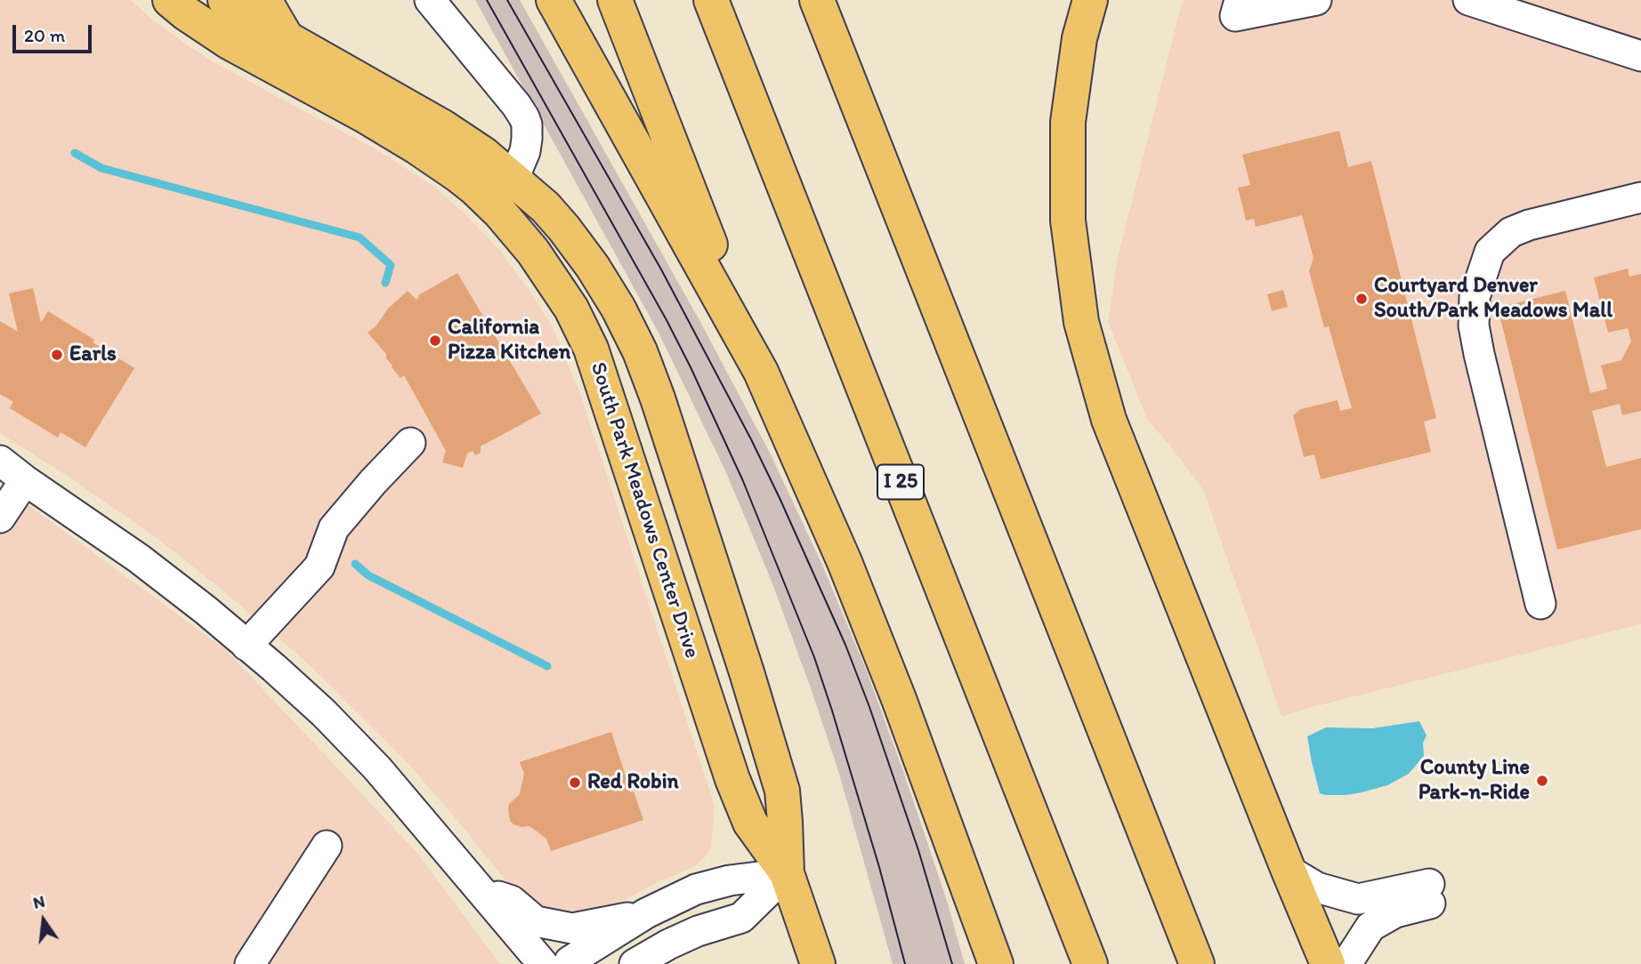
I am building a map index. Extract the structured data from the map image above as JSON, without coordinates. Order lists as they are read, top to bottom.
{
  "streets": {
    "main road": ["I 25", "South Park Meadows Center Drive"]
  },
  "places": [
    "Courtyard Denver South/Park Meadows Mall",
    "California Pizza Kitchen",
    "Earls",
    "County Line Park-n-Ride",
    "Red Robin"
  ],
  "scale_bar": "20 m",
  "north": "top"
}
